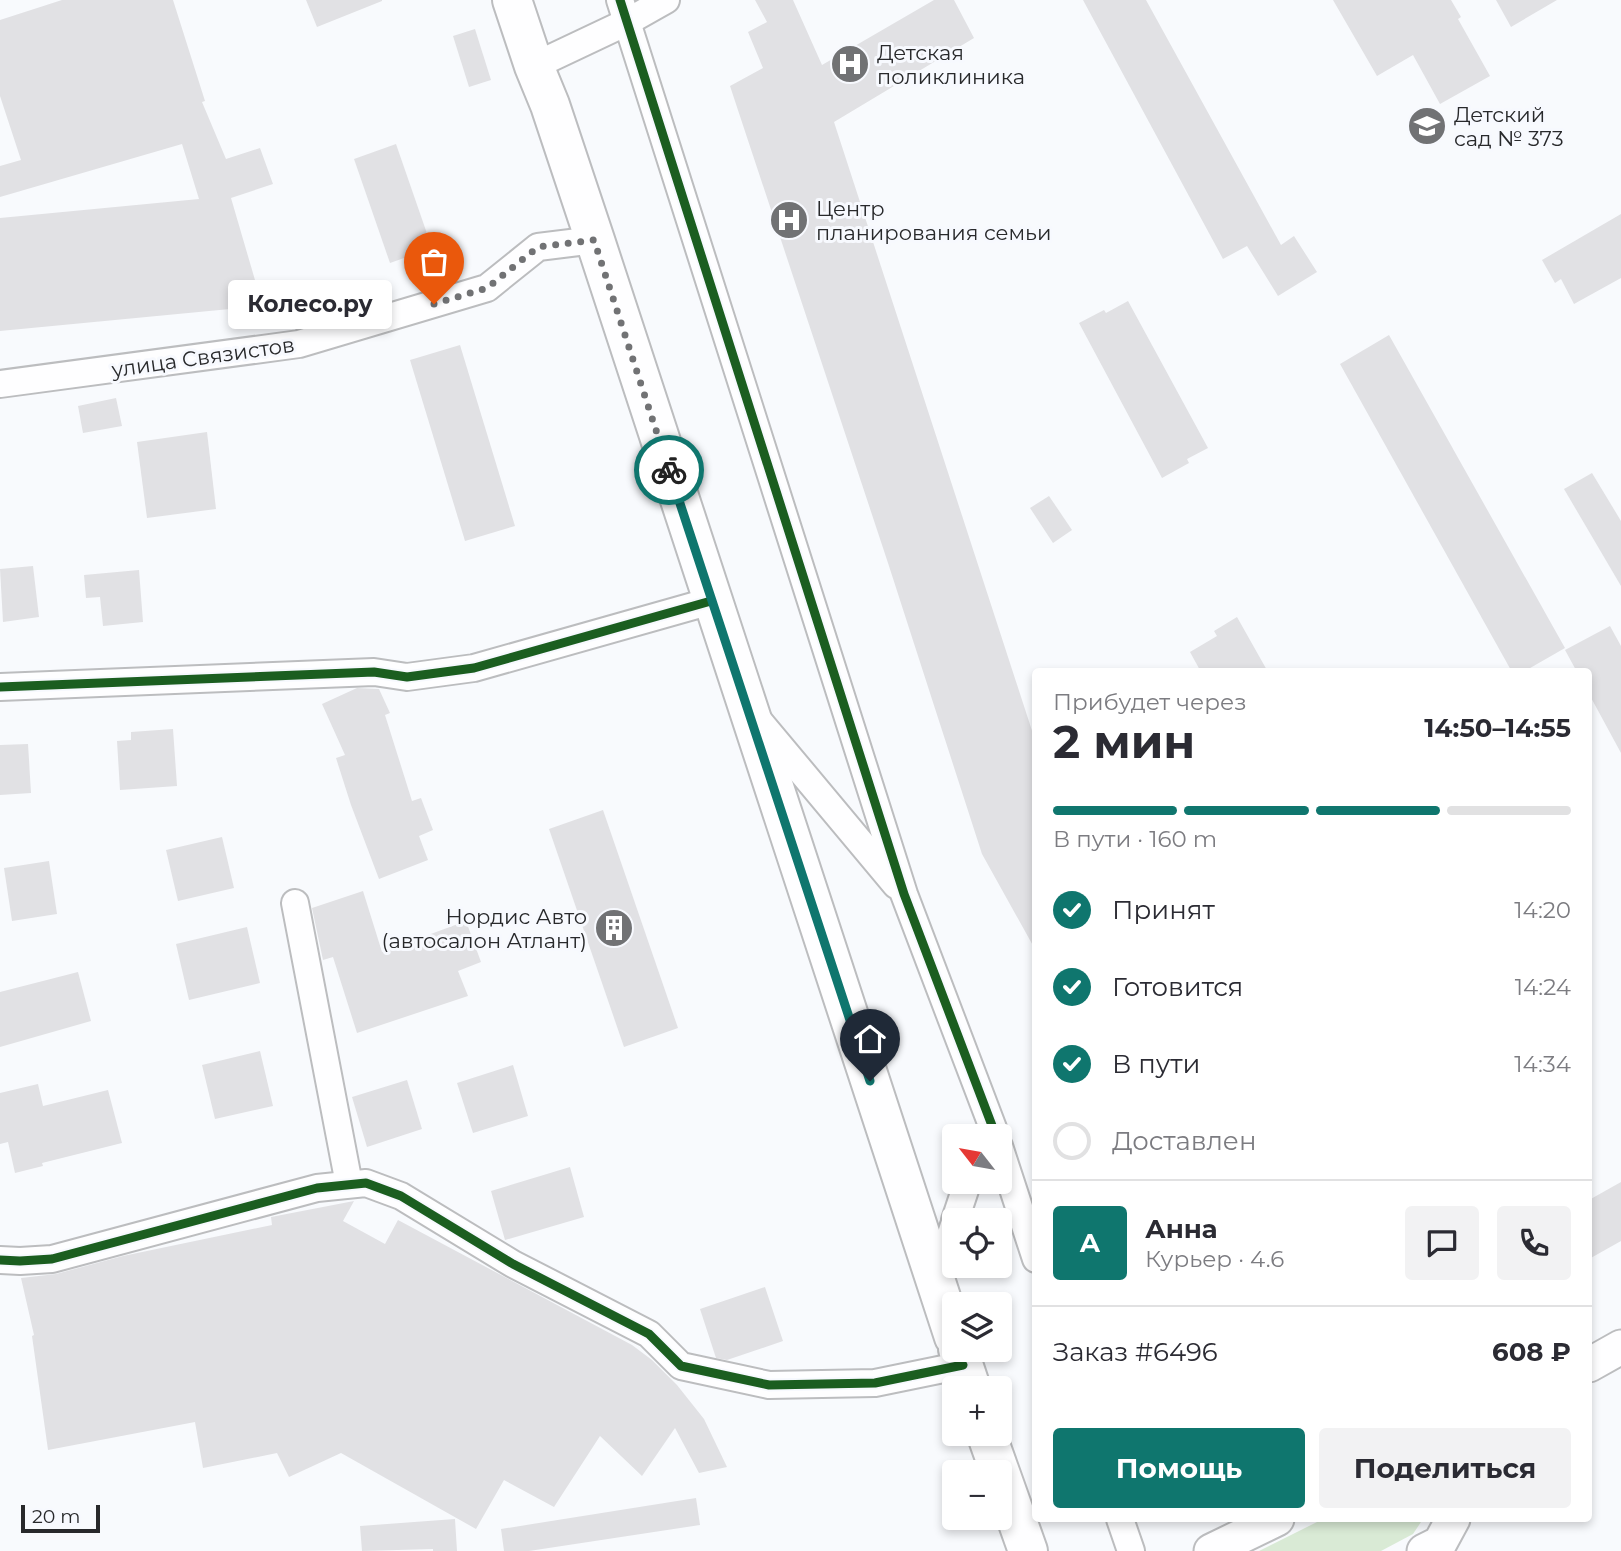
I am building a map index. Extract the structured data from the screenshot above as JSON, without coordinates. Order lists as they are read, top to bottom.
{
  "streets": {
    "street": ["улица Связистов"]
  },
  "places": {
    "hospital": ["Детская поликлиника", "Центр планирования семьи"],
    "school or university": ["Детский сад № 373"],
    "other": ["Колесо.ру"],
    "building": ["Нордис Авто (автосалон Атлант)"]
  },
  "scale_bar": "20 m",
  "north": "top left",
  "page": {
    "bubble": "Колесо.ру",
    "heading": ["2 мин", "Прибудет через", "14:50–14:55"],
    "panel": [
      "Анна",
      "Курьер · 4.6",
      "Заказ #6496",
      "608 ₽"
    ],
    "bar": "В пути · 160 m",
    "list": [
      ["Принят", "14:20"],
      ["Готовится", "14:24"],
      ["В пути", "14:34"],
      "Доставлен"
    ],
    "map_buttons": ["+", "−"],
    "round": "А",
    "buttons": ["Помощь", "Поделиться"],
    "scale": "20 m"
  }
}
